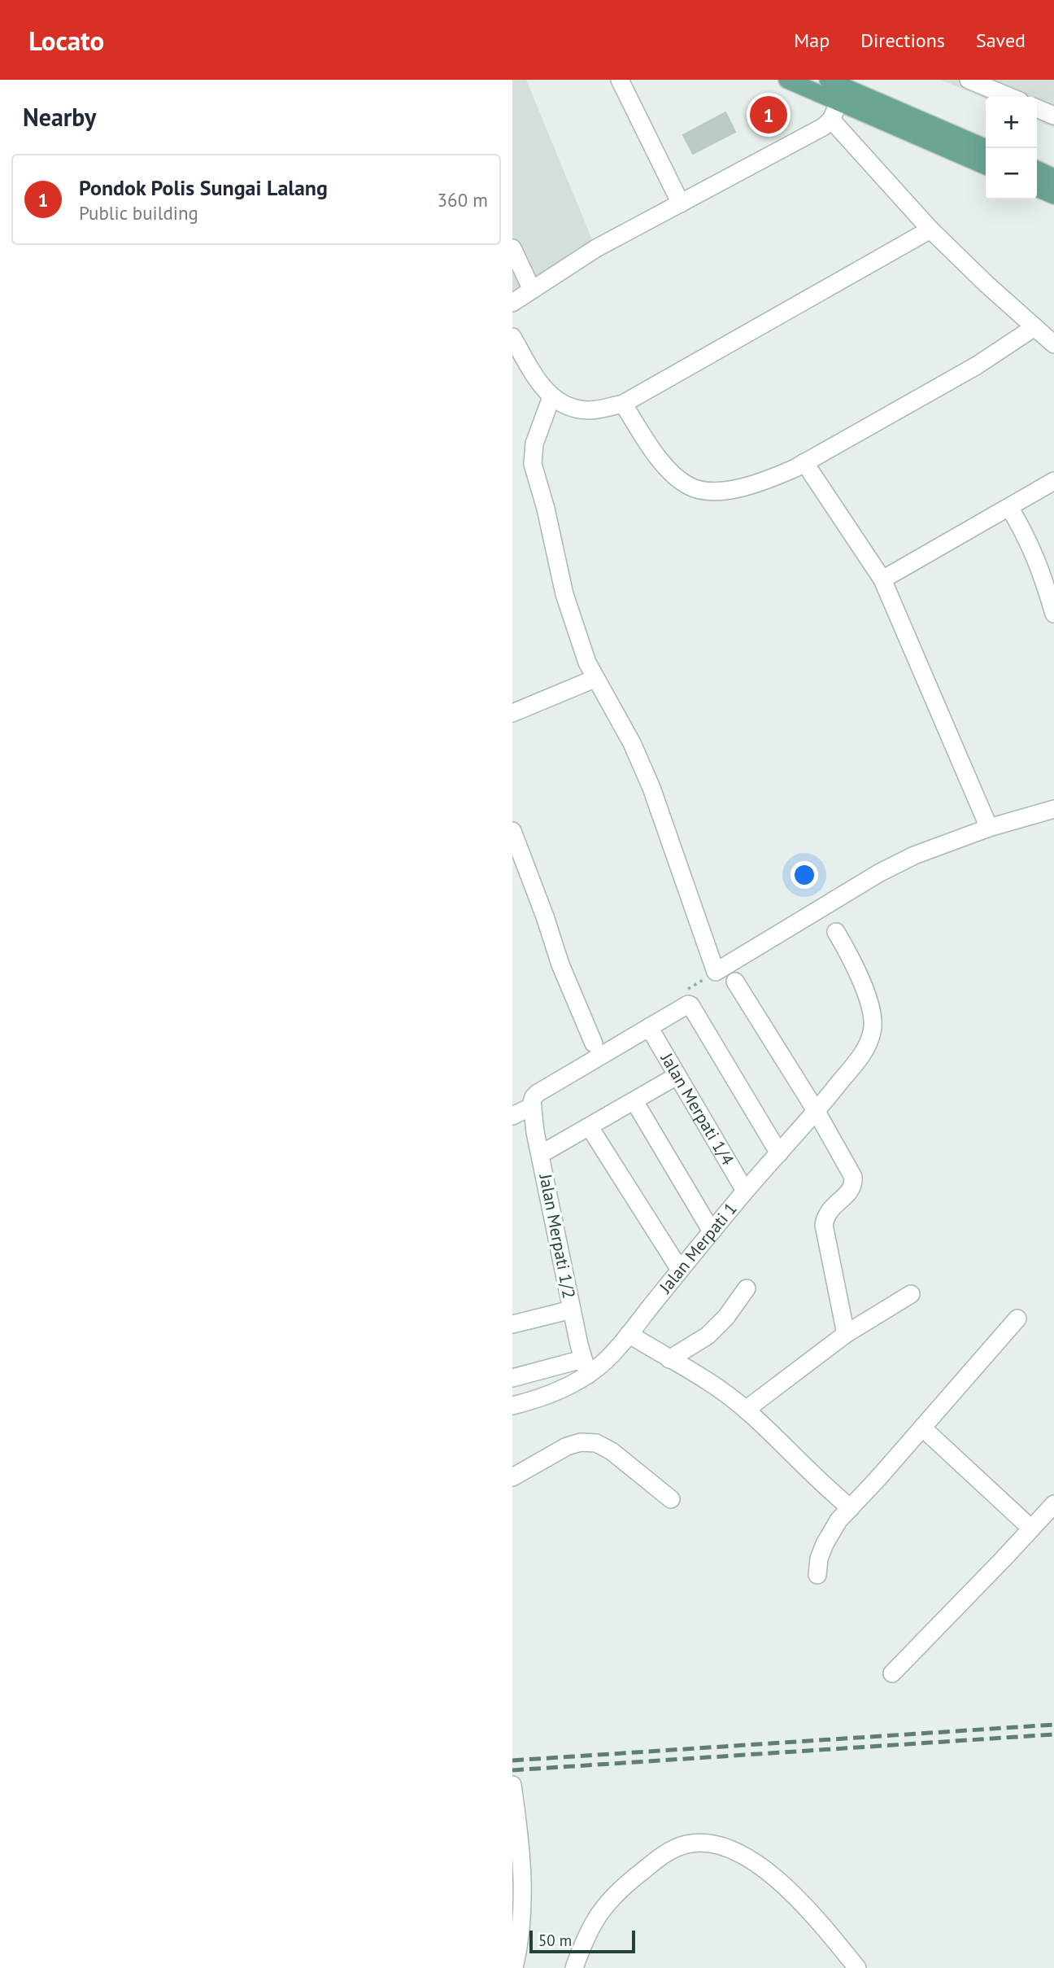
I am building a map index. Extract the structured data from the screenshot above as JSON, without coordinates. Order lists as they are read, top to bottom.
{
  "streets": {
    "street": ["Jalan Merpati 1/4", "Jalan Merpati 1/2", "Jalan Merpati 1"]
  },
  "crossings": [
    ["Jalan Merpati 1/4", "Jalan Merpati 1"],
    ["Jalan Merpati 1/2", "Jalan Merpati 1"]
  ],
  "scale_bar": "50 m",
  "page": {
    "header": "Locato",
    "nav": ["Map", "Directions", "Saved"],
    "heading": "Nearby",
    "pins": "1",
    "map_buttons": ["+", "−"],
    "list": [
      {
        "mark": "1",
        "name": "Pondok Polis Sungai Lalang",
        "note": "Public building",
        "value": "360 m"
      }
    ],
    "scale": "50 m"
  }
}
